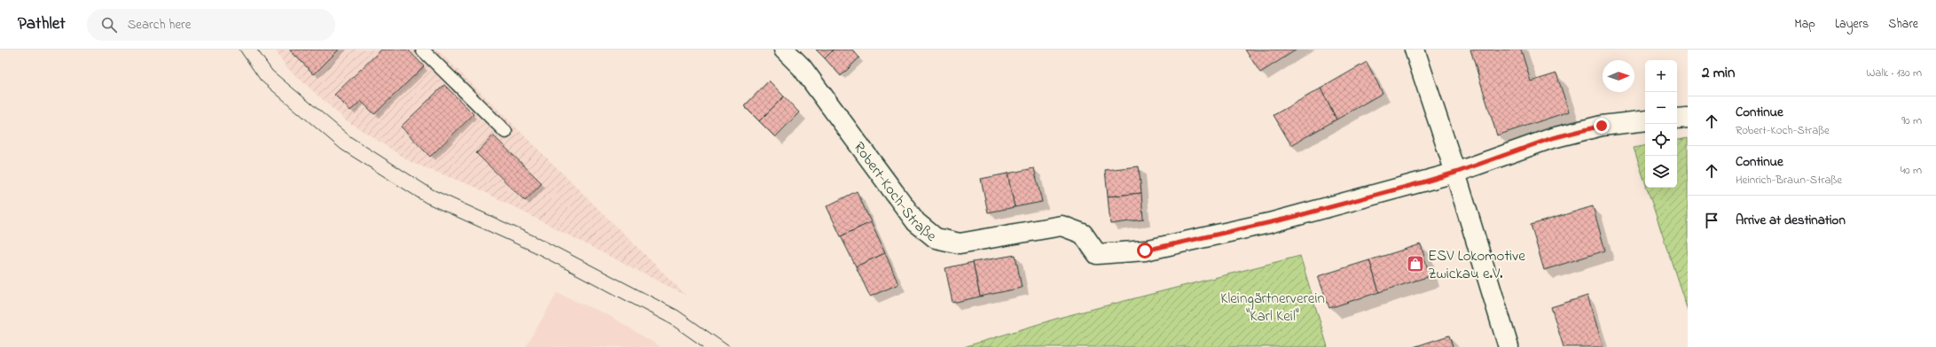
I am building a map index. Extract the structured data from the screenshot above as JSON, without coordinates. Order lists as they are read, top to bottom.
{
  "streets": {
    "street": ["Robert-Koch-Straße"]
  },
  "parks": ["Kleingärtnerverein \"Karl Keil\""],
  "places": {
    "shop": ["ESV Lokomotive Zwickau e.V."]
  },
  "north": "right",
  "page": {
    "header": "Pathlet",
    "search": "Search here",
    "nav": ["Map", "Layers", "Share"],
    "heading": ["2 min", "Walk · 130 m"],
    "map_buttons": ["+", "−"],
    "list": [
      ["Continue", "Robert-Koch-Straße", "90 m"],
      ["Continue", "Heinrich-Braun-Straße", "40 m"],
      "Arrive at destination"
    ]
  }
}
